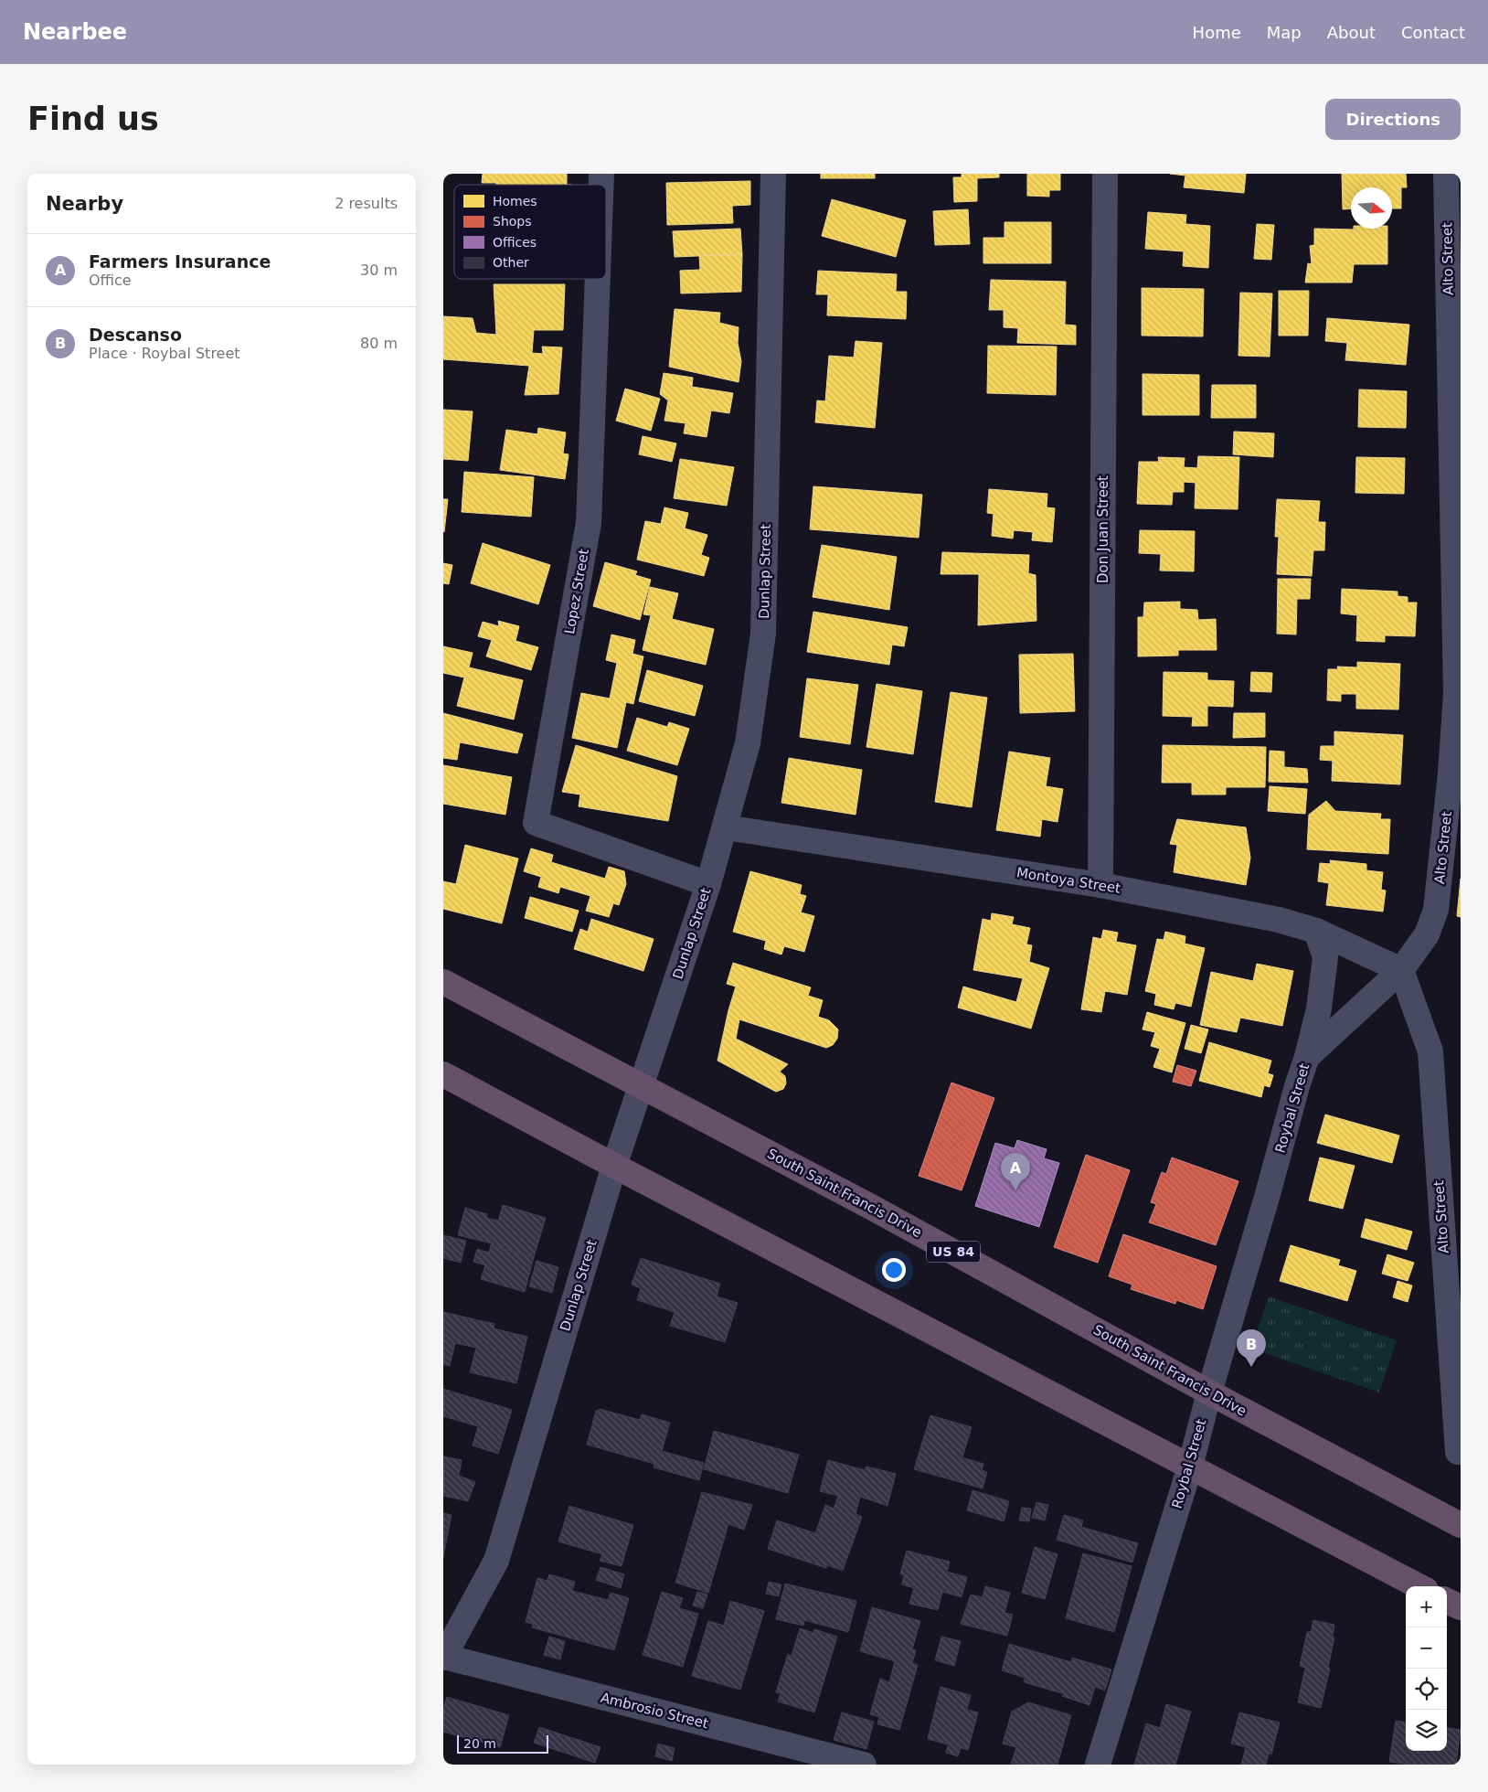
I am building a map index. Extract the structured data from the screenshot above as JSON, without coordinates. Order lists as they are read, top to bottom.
{
  "streets": {
    "highway": ["South Saint Francis Drive", "US 84"],
    "street": [
      "Alto Street",
      "Don Juan Street",
      "Dunlap Street",
      "Lopez Street",
      "Montoya Street",
      "Roybal Street",
      "Ambrosio Street"
    ]
  },
  "crossings": [
    ["Alto Street", "Montoya Street"],
    ["Alto Street", "Roybal Street"],
    ["Don Juan Street", "Montoya Street"],
    ["Dunlap Street", "Lopez Street"],
    ["Dunlap Street", "Montoya Street"],
    ["Dunlap Street", "South Saint Francis Drive"],
    ["Dunlap Street", "Ambrosio Street"],
    ["Montoya Street", "Roybal Street"],
    ["Roybal Street", "South Saint Francis Drive"]
  ],
  "legend": [
    "Homes",
    "Shops",
    "Offices",
    "Other"
  ],
  "scale_bar": "20 m",
  "north": "right",
  "page": {
    "header": "Nearbee",
    "nav": [
      "Home",
      "Map",
      "About",
      "Contact"
    ],
    "buttons": "Directions",
    "title": "Find us",
    "heading": ["Nearby", "2 results"],
    "list": [
      {
        "mark": "A",
        "name": "Farmers Insurance",
        "note": "Office",
        "value": "30 m"
      },
      {
        "mark": "B",
        "name": "Descanso",
        "note": "Place · Roybal Street",
        "value": "80 m"
      }
    ],
    "pins": ["A", "B"],
    "map_buttons": ["+", "−"],
    "scale": "20 m"
  }
}
